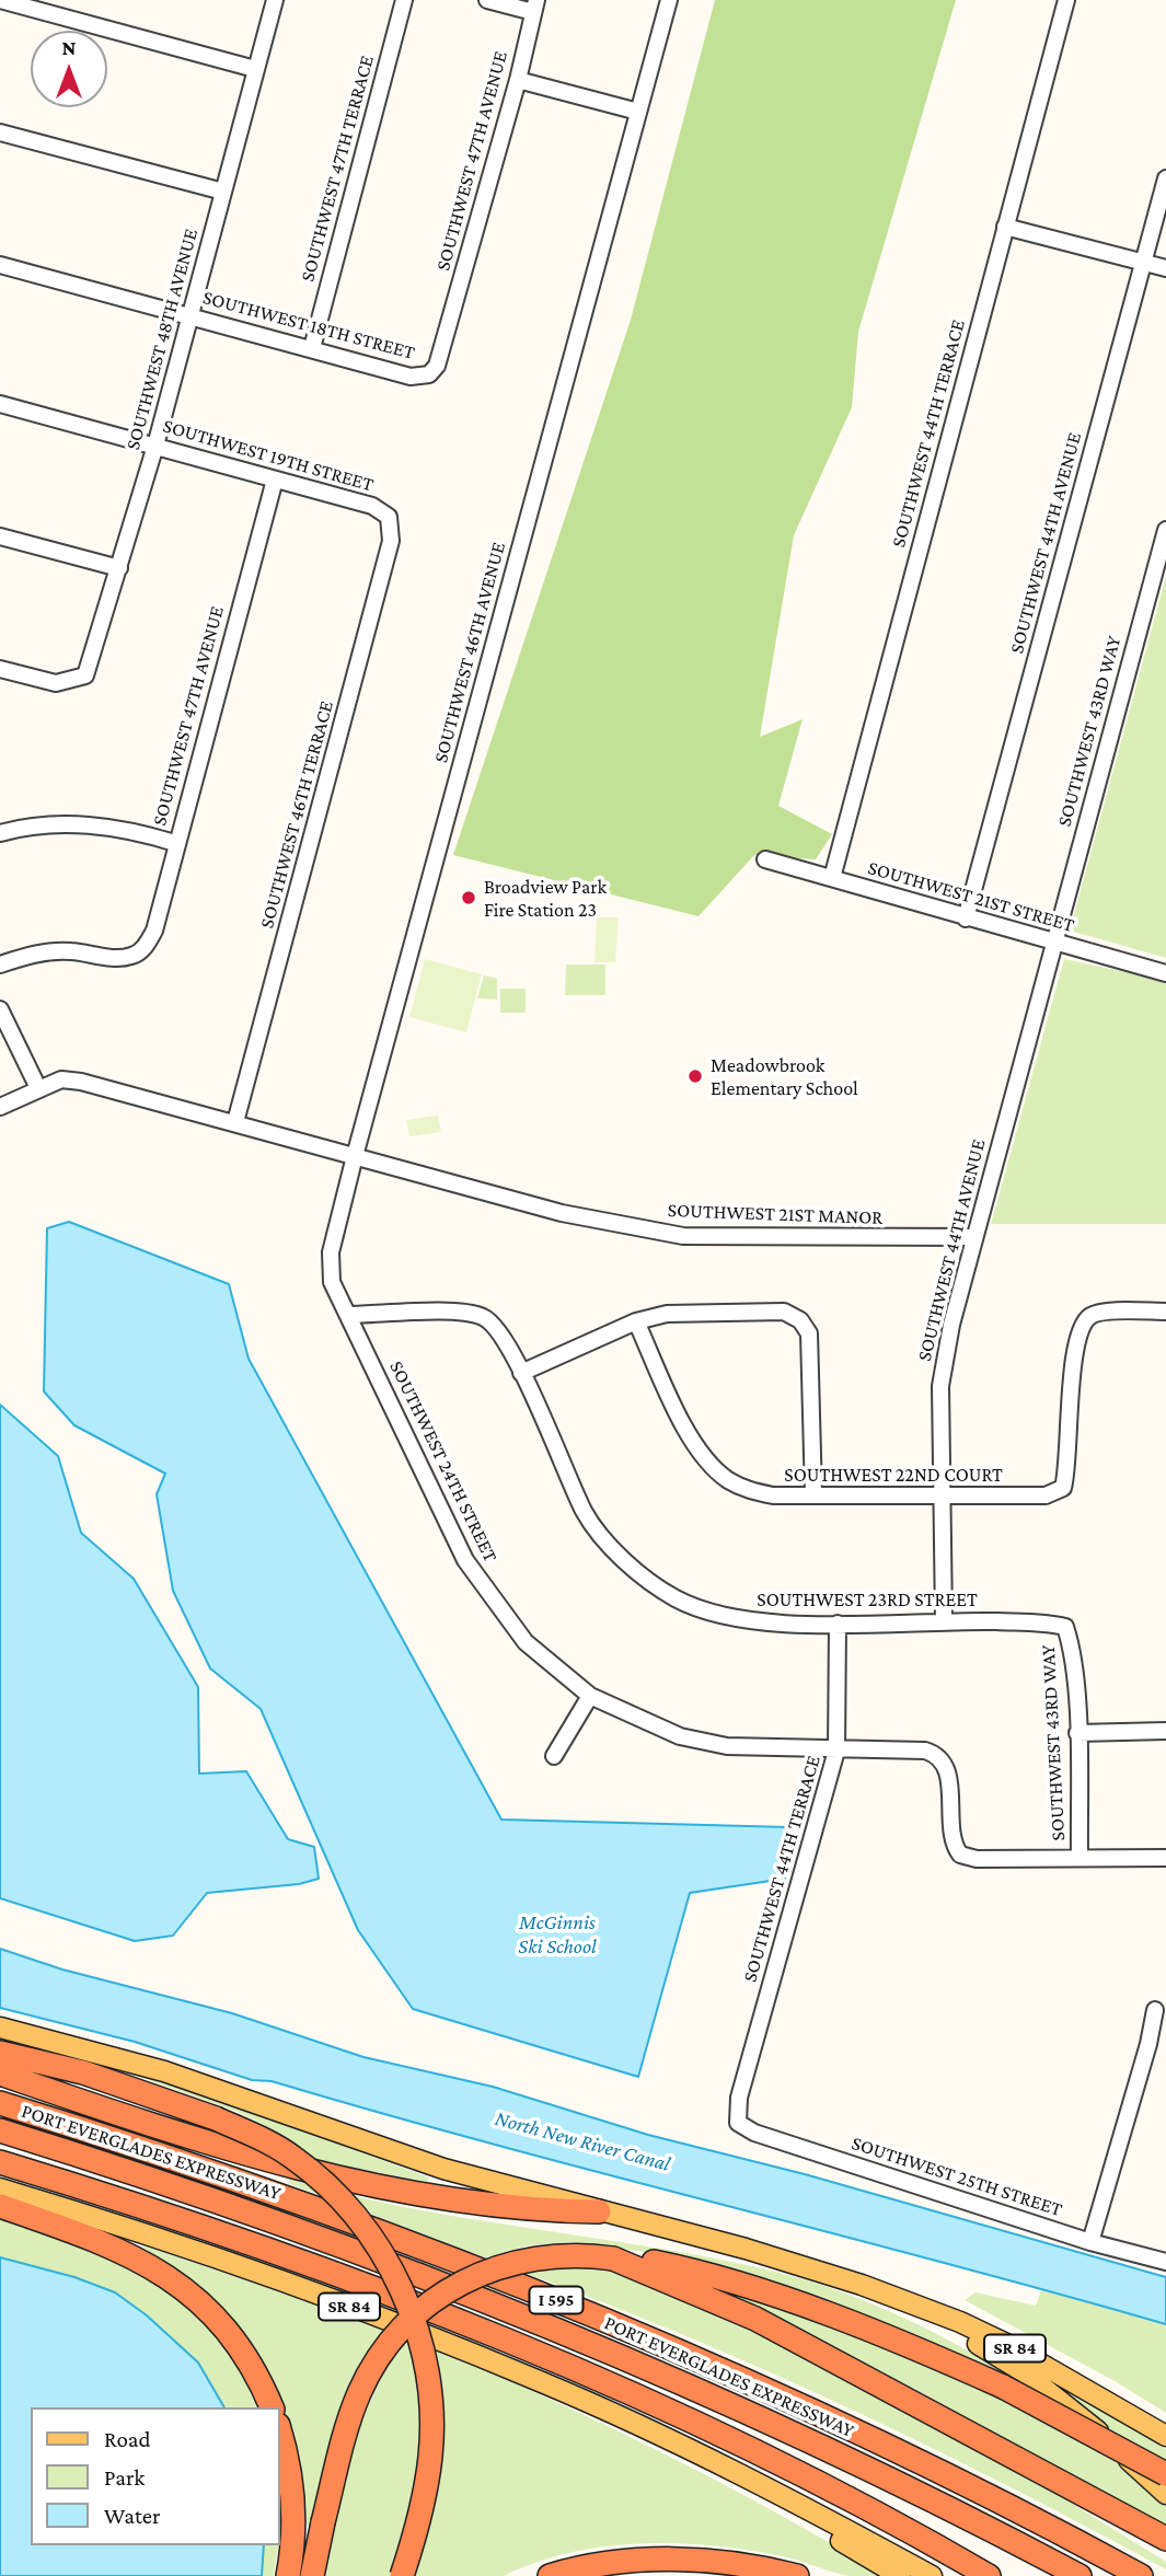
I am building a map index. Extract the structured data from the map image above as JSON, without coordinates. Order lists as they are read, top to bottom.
{
  "streets": {
    "highway": ["PORT EVERGLADES EXPRESSWAY", "I 595"],
    "main road": ["SR 84"],
    "street": [
      "SOUTHWEST 47TH AVENUE",
      "SOUTHWEST 47TH TERRACE",
      "SOUTHWEST 18TH STREET",
      "SOUTHWEST 48TH AVENUE",
      "SOUTHWEST 44TH TERRACE",
      "SOUTHWEST 19TH STREET",
      "SOUTHWEST 44TH AVENUE",
      "SOUTHWEST 46TH AVENUE",
      "SOUTHWEST 43RD WAY",
      "SOUTHWEST 46TH TERRACE",
      "SOUTHWEST 21ST STREET",
      "SOUTHWEST 21ST MANOR",
      "SOUTHWEST 24TH STREET",
      "SOUTHWEST 22ND COURT",
      "SOUTHWEST 23RD STREET",
      "SOUTHWEST 25TH STREET"
    ]
  },
  "crossings": [
    ["SOUTHWEST 47TH AVENUE", "SOUTHWEST 18TH STREET"],
    ["SOUTHWEST 47TH AVENUE", "SOUTHWEST 19TH STREET"],
    ["SOUTHWEST 47TH TERRACE", "SOUTHWEST 18TH STREET"],
    ["SOUTHWEST 18TH STREET", "SOUTHWEST 48TH AVENUE"],
    ["SOUTHWEST 48TH AVENUE", "SOUTHWEST 19TH STREET"],
    ["SOUTHWEST 44TH TERRACE", "SOUTHWEST 21ST STREET"],
    ["SOUTHWEST 44TH TERRACE", "SOUTHWEST 24TH STREET"],
    ["SOUTHWEST 44TH TERRACE", "SOUTHWEST 23RD STREET"],
    ["SOUTHWEST 44TH TERRACE", "SOUTHWEST 25TH STREET"],
    ["SOUTHWEST 19TH STREET", "SOUTHWEST 46TH TERRACE"],
    ["SOUTHWEST 44TH AVENUE", "SOUTHWEST 43RD WAY"],
    ["SOUTHWEST 44TH AVENUE", "SOUTHWEST 21ST STREET"],
    ["SOUTHWEST 44TH AVENUE", "SOUTHWEST 21ST MANOR"],
    ["SOUTHWEST 44TH AVENUE", "SOUTHWEST 22ND COURT"],
    ["SOUTHWEST 44TH AVENUE", "SOUTHWEST 23RD STREET"],
    ["SOUTHWEST 46TH AVENUE", "SOUTHWEST 21ST MANOR"],
    ["SOUTHWEST 46TH AVENUE", "SOUTHWEST 24TH STREET"],
    ["SOUTHWEST 46TH AVENUE", "SOUTHWEST 23RD STREET"],
    ["SOUTHWEST 43RD WAY", "SOUTHWEST 21ST STREET"],
    ["SOUTHWEST 43RD WAY", "SOUTHWEST 24TH STREET"],
    ["SOUTHWEST 43RD WAY", "SOUTHWEST 23RD STREET"],
    ["SOUTHWEST 24TH STREET", "SOUTHWEST 23RD STREET"]
  ],
  "water": ["McGinnis Ski School", "North New River Canal"],
  "places": ["Broadview Park Fire Station 23", "Meadowbrook Elementary School"],
  "legend": ["Road", "Park", "Water"],
  "north": "top"
}
